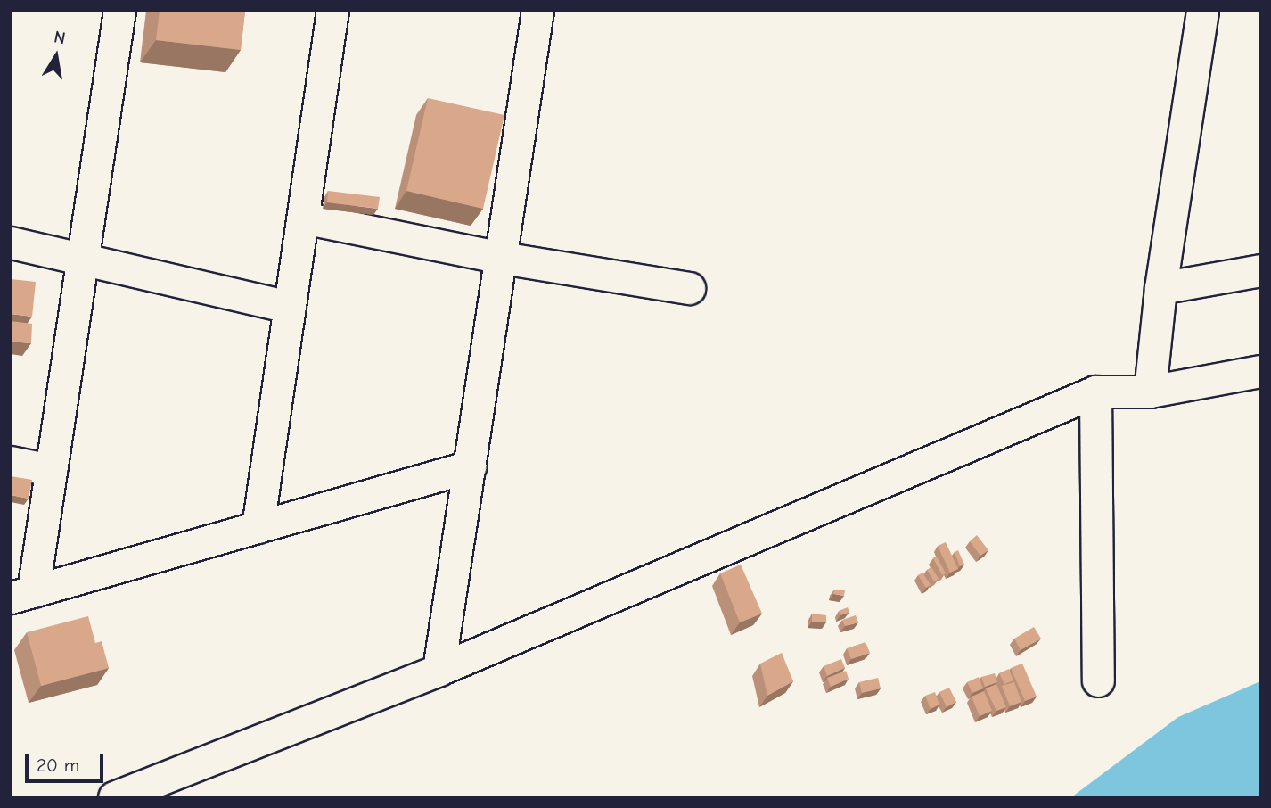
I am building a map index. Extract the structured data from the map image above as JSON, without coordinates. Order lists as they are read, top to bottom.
{
  "scale_bar": "20 m",
  "north": "top"
}
